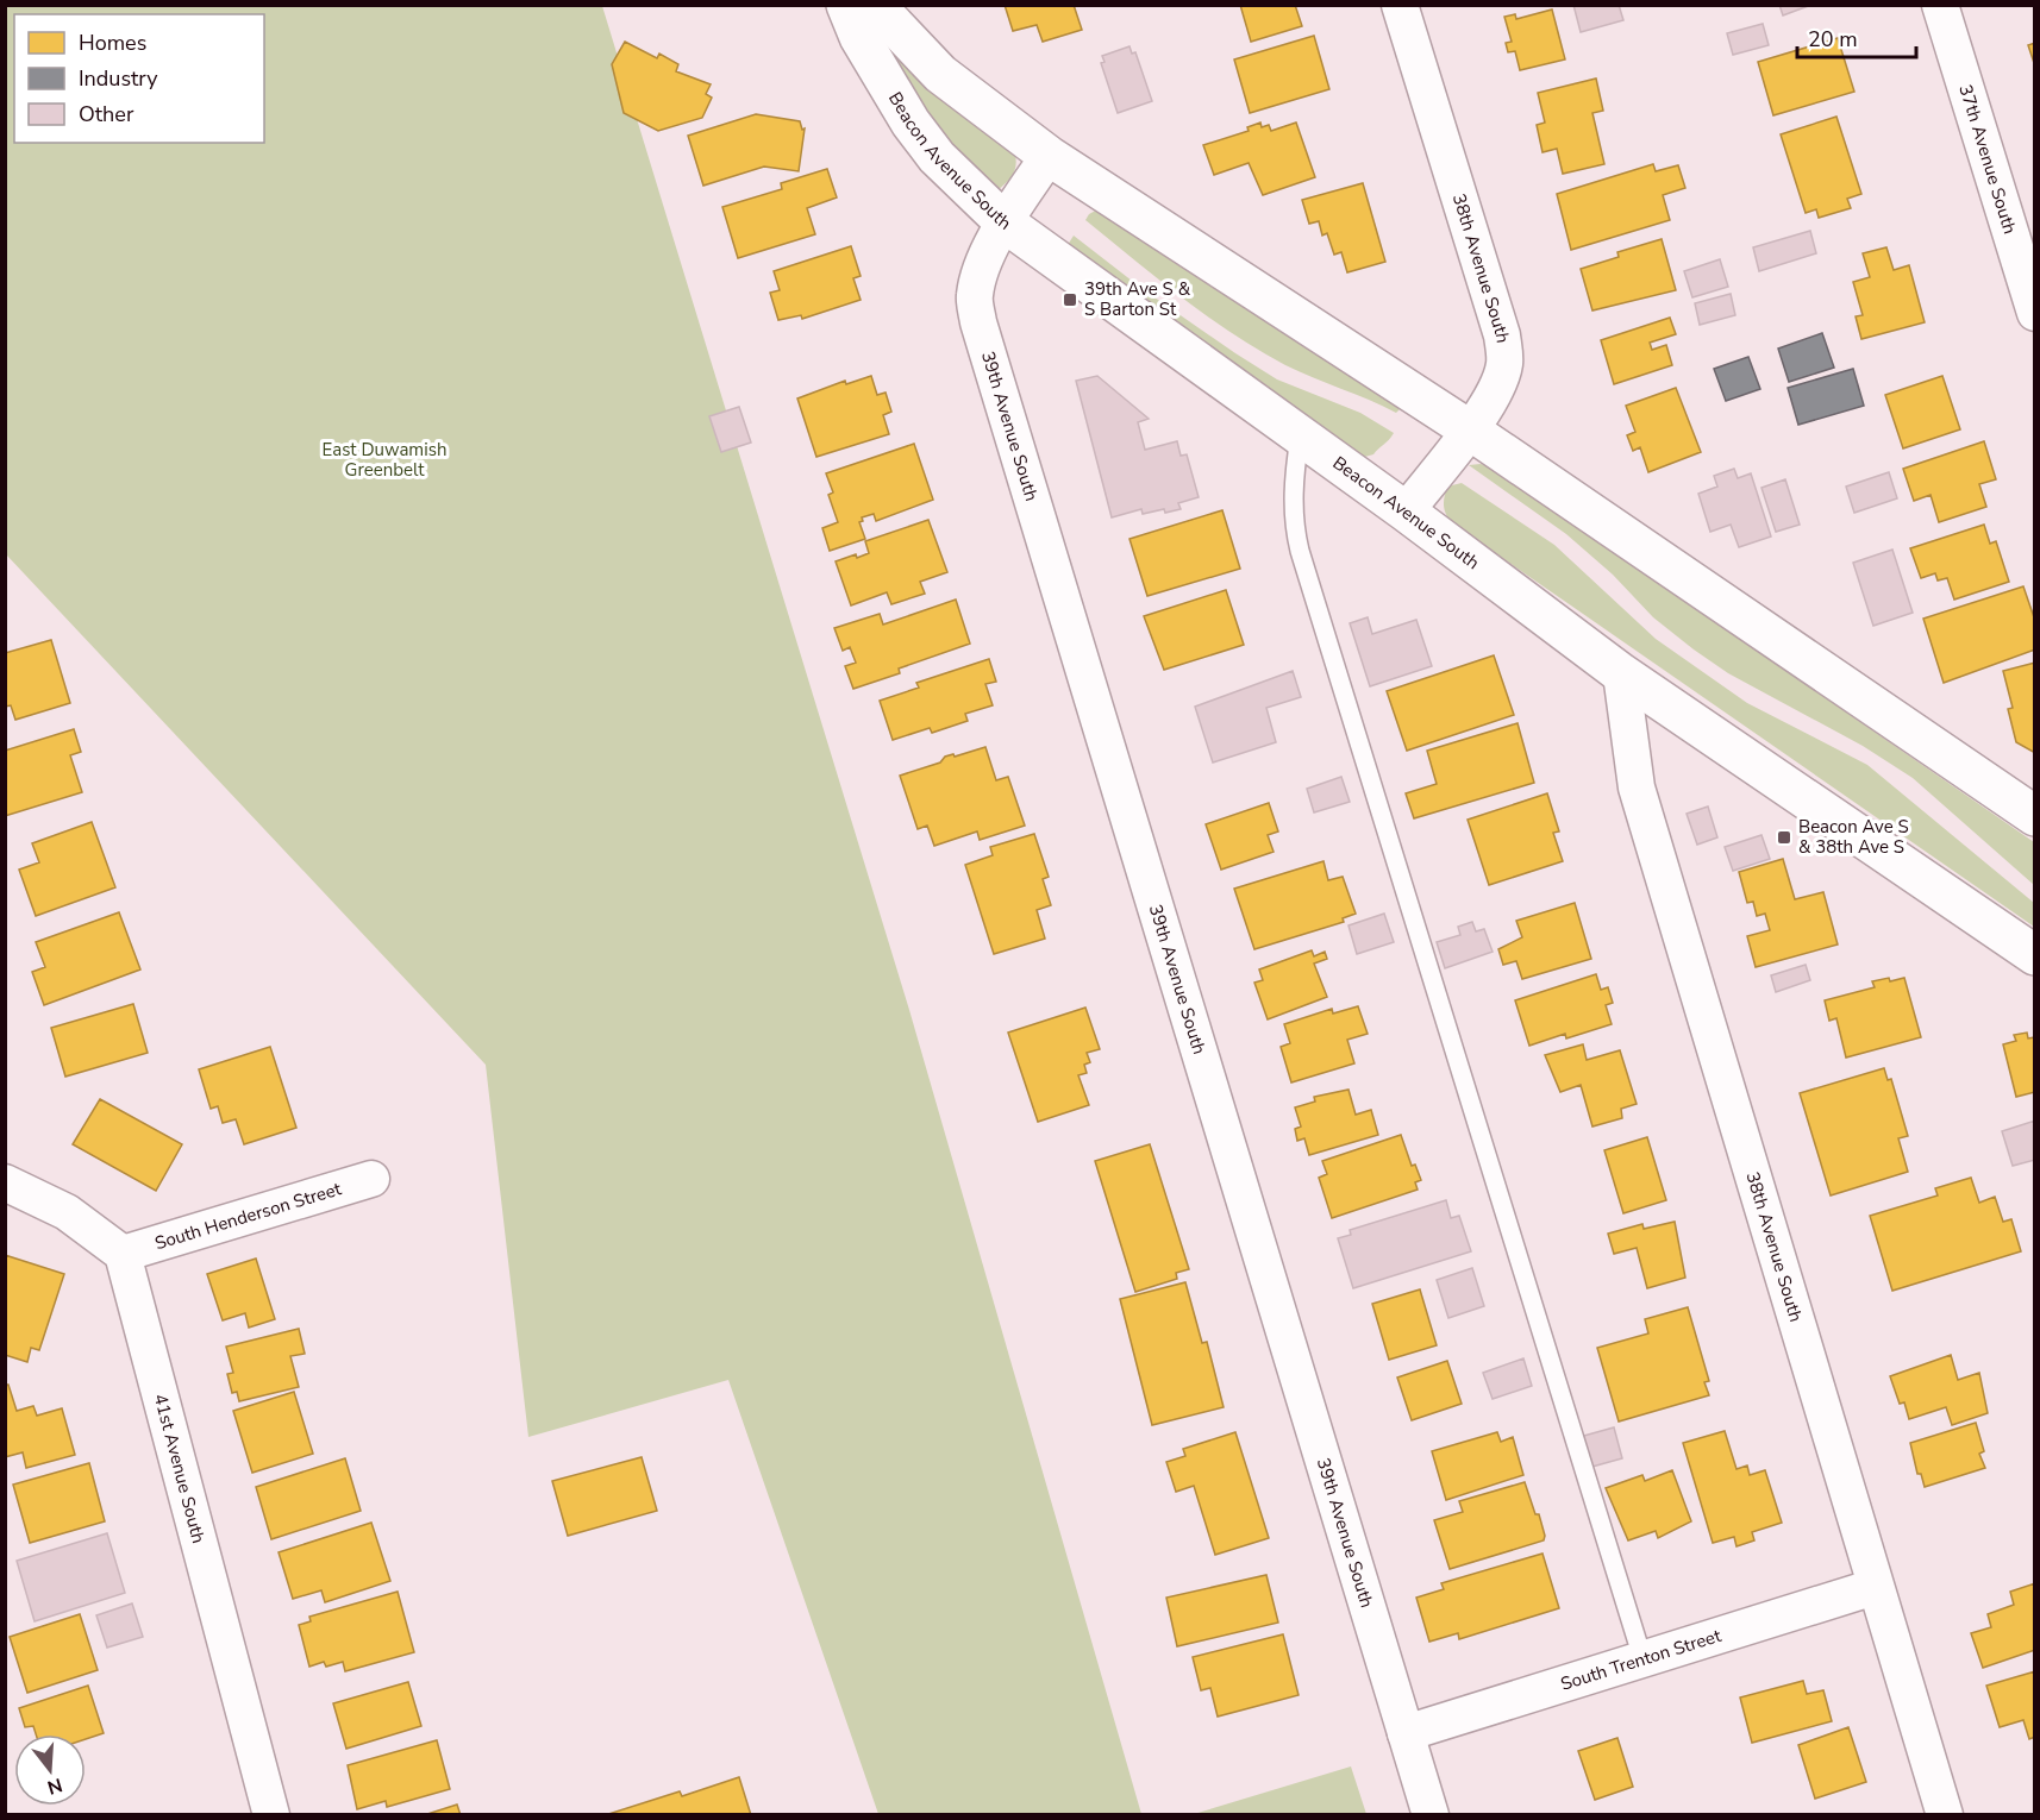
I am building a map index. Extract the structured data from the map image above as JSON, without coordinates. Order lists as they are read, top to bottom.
{
  "streets": {
    "main road": ["Beacon Avenue South"],
    "street": [
      "37th Avenue South",
      "38th Avenue South",
      "39th Avenue South",
      "South Henderson Street",
      "41st Avenue South",
      "South Trenton Street"
    ]
  },
  "crossings": [
    ["Beacon Avenue South", "38th Avenue South"],
    ["Beacon Avenue South", "39th Avenue South"],
    ["38th Avenue South", "South Trenton Street"],
    ["39th Avenue South", "South Trenton Street"],
    ["South Henderson Street", "41st Avenue South"]
  ],
  "parks": ["East Duwamish Greenbelt"],
  "places": {
    "transit": ["39th Ave S & S Barton St", "Beacon Ave S & 38th Ave S"]
  },
  "legend": ["Homes", "Industry", "Other"],
  "scale_bar": "20 m",
  "north": "bottom"
}
